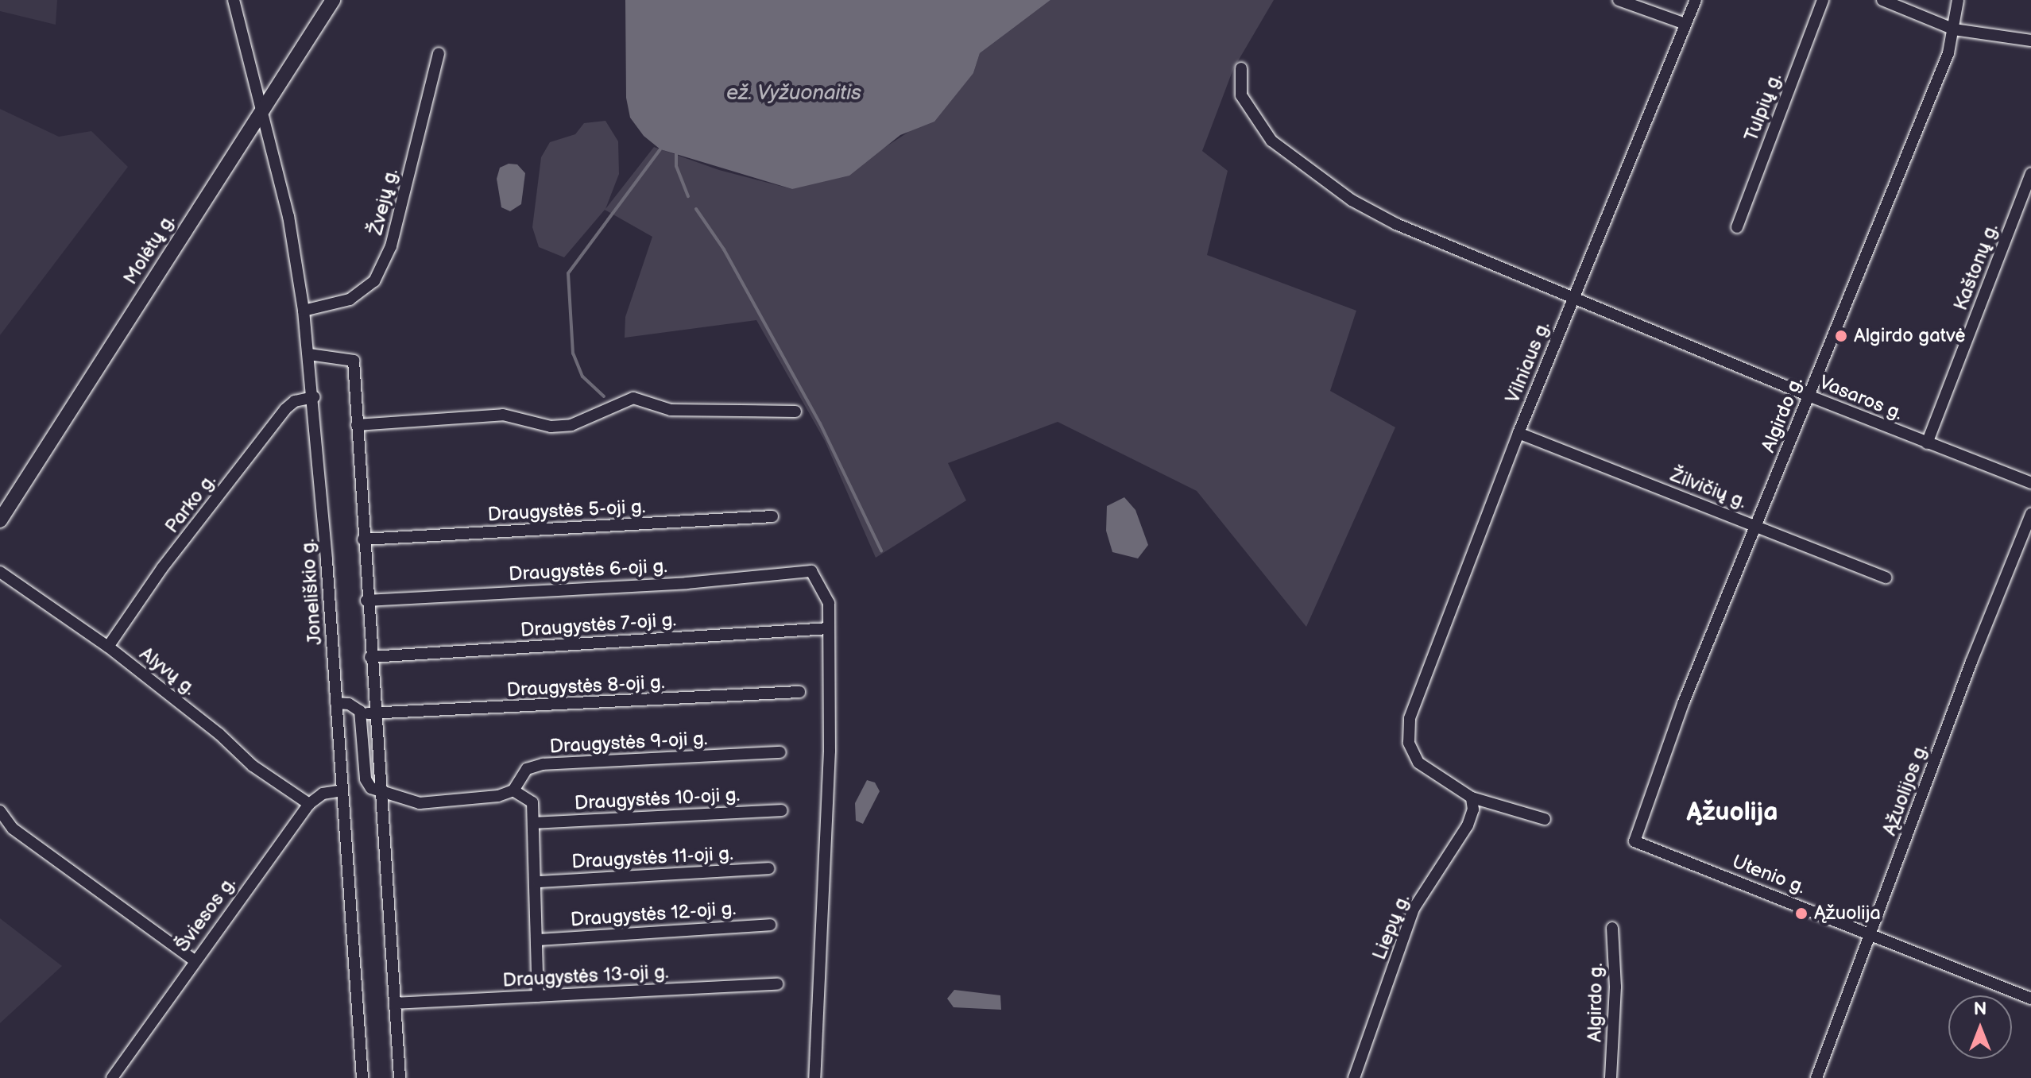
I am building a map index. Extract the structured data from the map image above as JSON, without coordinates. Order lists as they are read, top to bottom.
{
  "streets": {
    "street": [
      "Tulpių g.",
      "Žvejų g.",
      "Molėtų g.",
      "Kaštonų g.",
      "Vilniaus g.",
      "Vasaros g.",
      "Algirdo g.",
      "Žilvičių g.",
      "Parko g.",
      "Draugystės 5-oji g.",
      "Draugystės 6-oji g.",
      "Joneliškio g.",
      "Draugystės 7-oji g.",
      "Alyvų g.",
      "Draugystės 8-oji g.",
      "Draugystės 9-oji g.",
      "Ąžuolijos g.",
      "Draugystės 10-oji g.",
      "Draugystės 11-oji g.",
      "Utenio g.",
      "Šviesos g.",
      "Draugystės 12-oji g.",
      "Liepų g.",
      "Draugystės 13-oji g."
    ]
  },
  "crossings": [
    ["Žvejų g.", "Joneliškio g."],
    ["Molėtų g.", "Joneliškio g."],
    ["Kaštonų g.", "Vasaros g."],
    ["Vilniaus g.", "Vasaros g."],
    ["Vilniaus g.", "Žilvičių g."],
    ["Vilniaus g.", "Liepų g."],
    ["Vasaros g.", "Algirdo g."],
    ["Algirdo g.", "Žilvičių g."],
    ["Algirdo g.", "Utenio g."],
    ["Parko g.", "Joneliškio g."],
    ["Parko g.", "Alyvų g."],
    ["Draugystės 6-oji g.", "Draugystės 7-oji g."],
    ["Joneliškio g.", "Šviesos g."],
    ["Alyvų g.", "Šviesos g."],
    ["Ąžuolijos g.", "Utenio g."]
  ],
  "districts": ["Ąžuolija"],
  "water": ["ež. Vyžuonaitis"],
  "places": ["Algirdo gatvė", "Ąžuolija"],
  "north": "top"
}
